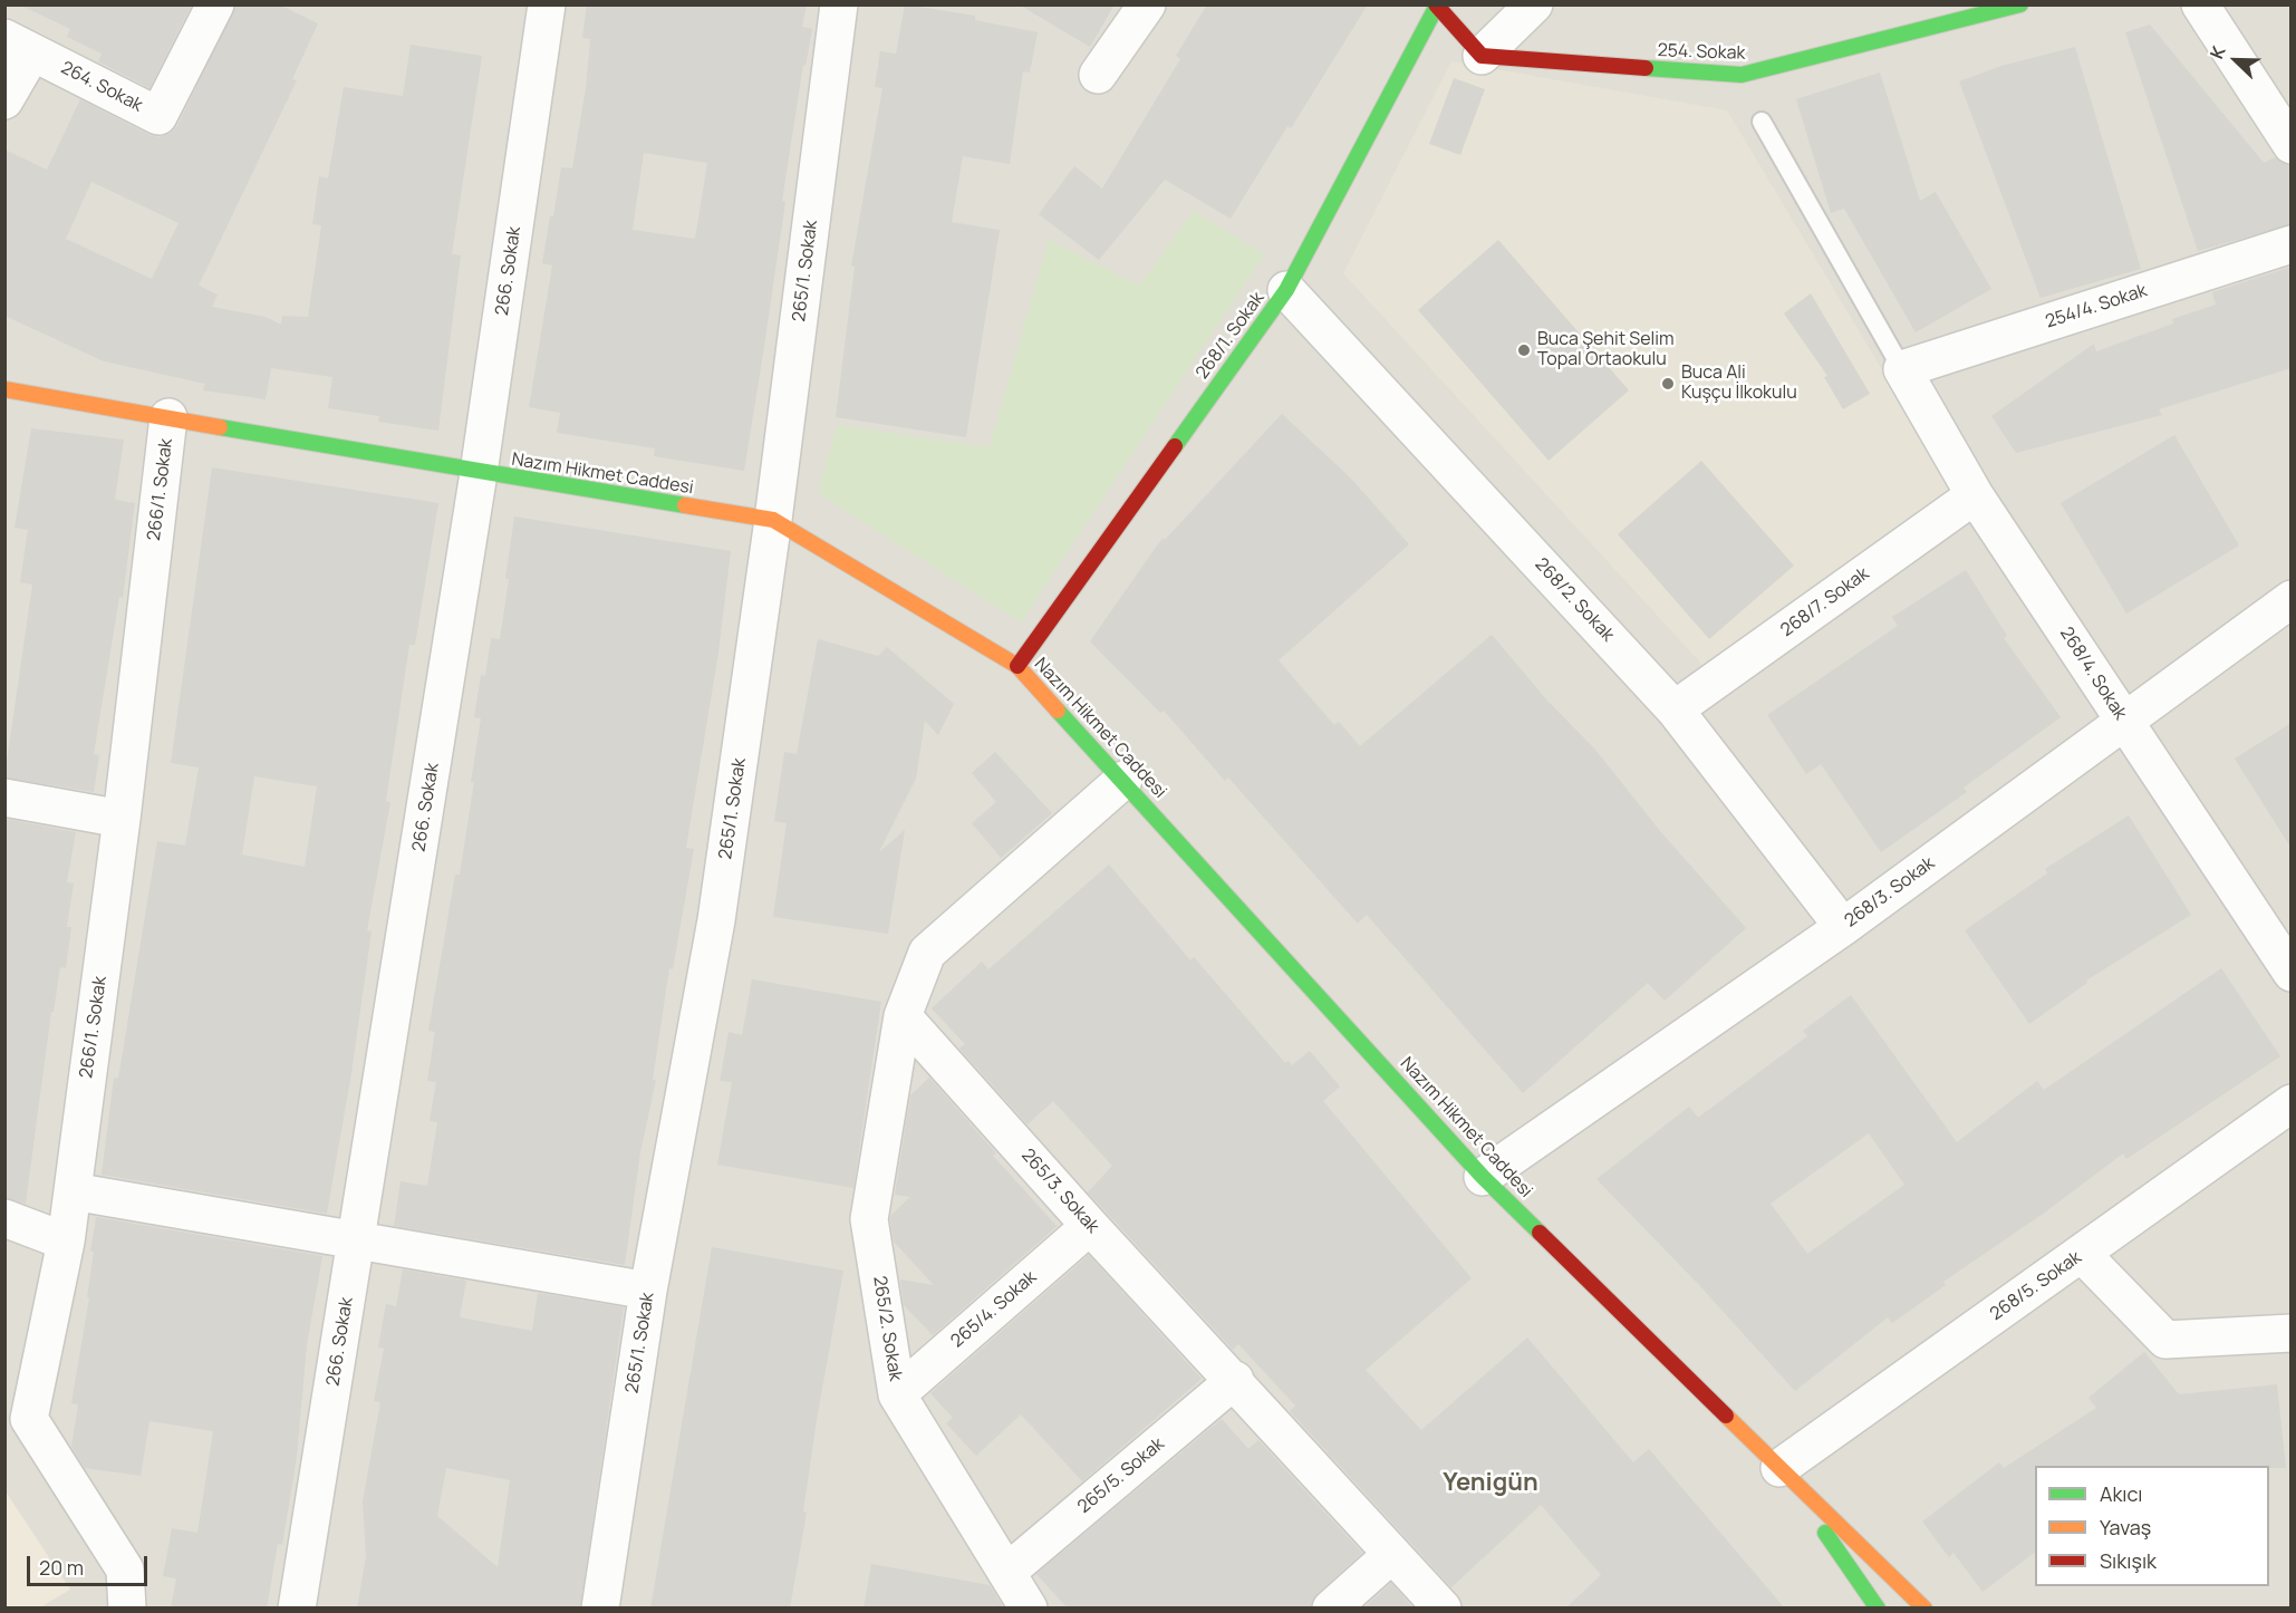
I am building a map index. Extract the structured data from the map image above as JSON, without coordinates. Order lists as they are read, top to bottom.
{
  "streets": {
    "main road": ["254. Sokak", "268/1. Sokak", "Nazım Hikmet Caddesi"],
    "street": [
      "264. Sokak",
      "266. Sokak",
      "265/1. Sokak",
      "254/4. Sokak",
      "266/1. Sokak",
      "268/2. Sokak",
      "268/7. Sokak",
      "268/4. Sokak",
      "268/3. Sokak",
      "265/3. Sokak",
      "268/5. Sokak",
      "265/4. Sokak",
      "265/2. Sokak",
      "265/5. Sokak"
    ]
  },
  "crossings": [
    ["266. Sokak", "Nazım Hikmet Caddesi"],
    ["265/1. Sokak", "Nazım Hikmet Caddesi"],
    ["254/4. Sokak", "268/4. Sokak"],
    ["268/1. Sokak", "Nazım Hikmet Caddesi"],
    ["268/1. Sokak", "268/2. Sokak"],
    ["Nazım Hikmet Caddesi", "266/1. Sokak"],
    ["Nazım Hikmet Caddesi", "268/3. Sokak"],
    ["Nazım Hikmet Caddesi", "268/5. Sokak"],
    ["268/2. Sokak", "268/7. Sokak"],
    ["268/2. Sokak", "268/3. Sokak"],
    ["268/7. Sokak", "268/4. Sokak"],
    ["268/4. Sokak", "268/3. Sokak"],
    ["265/3. Sokak", "265/4. Sokak"],
    ["265/3. Sokak", "265/2. Sokak"],
    ["265/3. Sokak", "265/5. Sokak"],
    ["265/4. Sokak", "265/2. Sokak"],
    ["265/2. Sokak", "265/5. Sokak"]
  ],
  "districts": ["Yenigün"],
  "places": ["Buca Şehit Selim Topal Ortaokulu", "Buca Ali Kuşçu İlkokulu"],
  "legend": ["Akıcı", "Yavaş", "Sıkışık"],
  "scale_bar": "20 m",
  "north": "top left"
}
